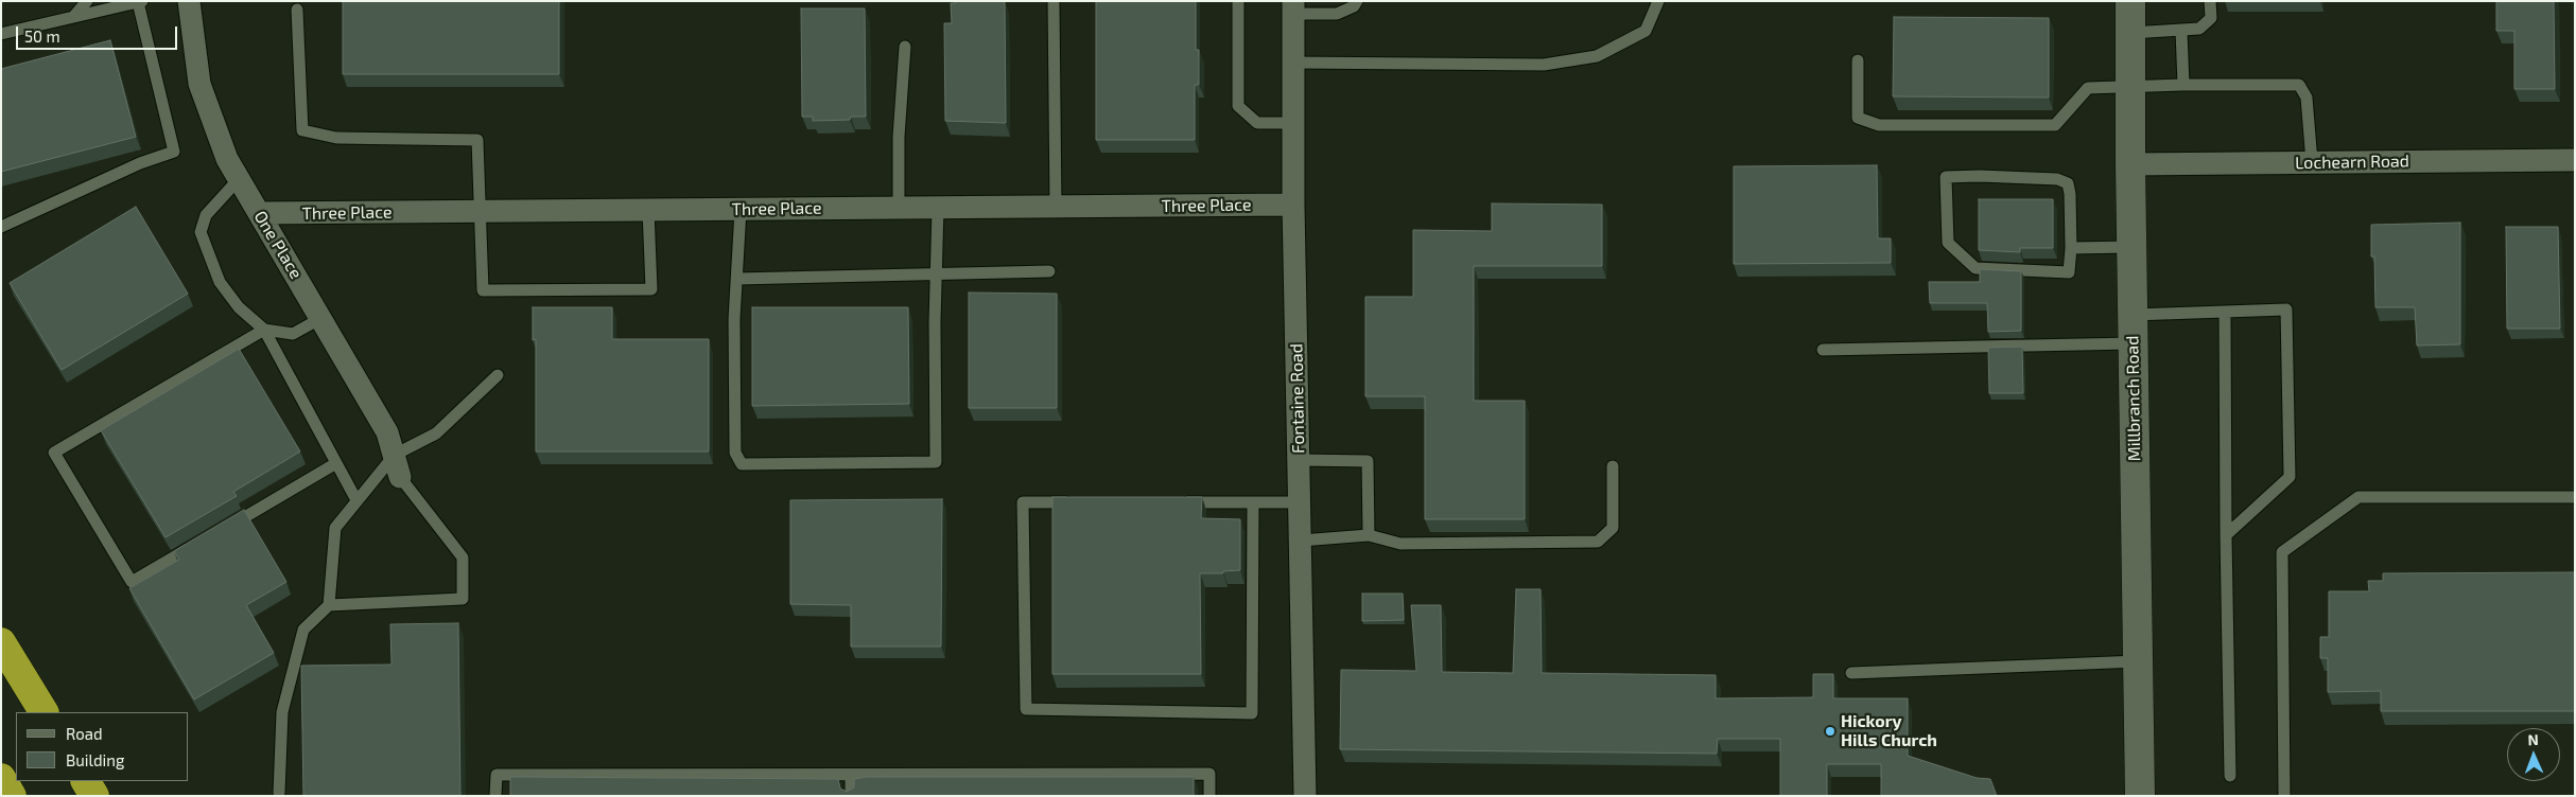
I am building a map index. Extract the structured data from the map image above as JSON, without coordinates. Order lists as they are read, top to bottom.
{
  "streets": {
    "main road": ["Millbranch Road"],
    "street": [
      "Lochearn Road",
      "Three Place",
      "One Place",
      "Fontaine Road"
    ]
  },
  "crossings": [
    ["Lochearn Road", "Millbranch Road"],
    ["Three Place", "One Place"],
    ["Three Place", "Fontaine Road"]
  ],
  "places": ["Hickory Hills Church"],
  "legend": ["Road", "Building"],
  "scale_bar": "50 m",
  "north": "top"
}
